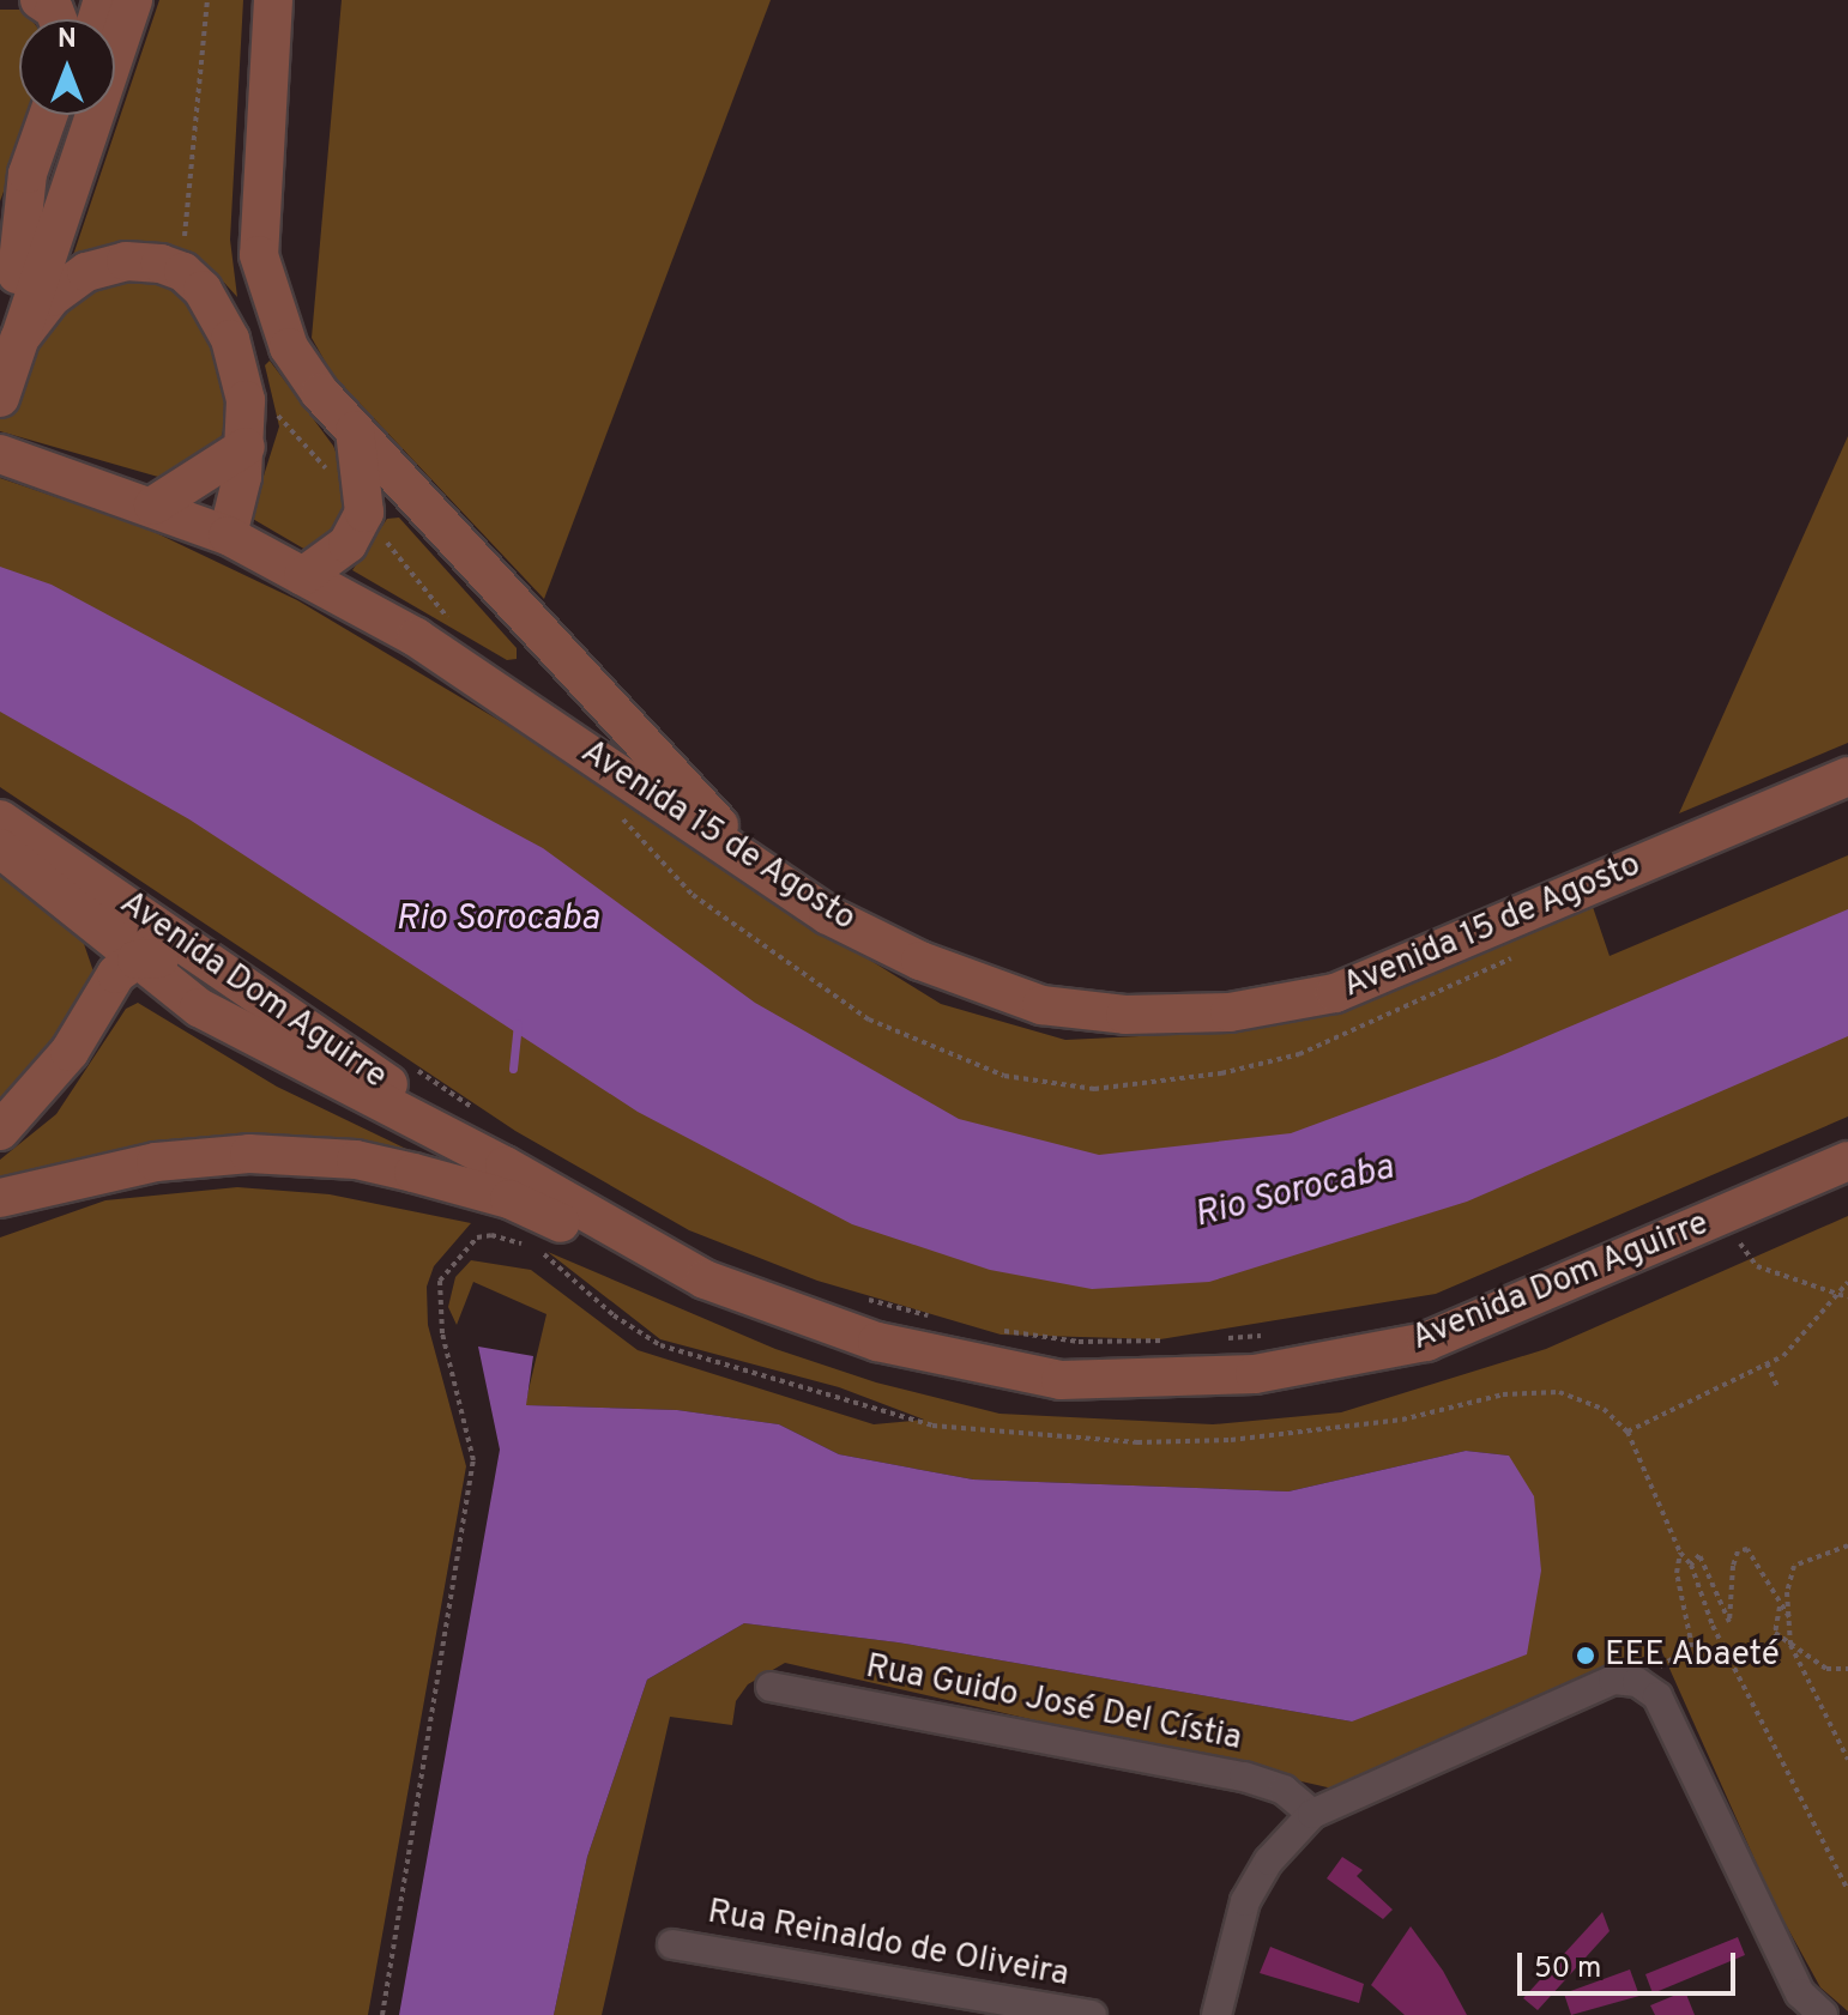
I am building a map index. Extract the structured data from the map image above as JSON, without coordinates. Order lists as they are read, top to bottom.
{
  "streets": {
    "main road": ["Avenida 15 de Agosto", "Avenida Dom Aguirre"],
    "street": ["Rua Guido José Del Cístia", "Rua Reinaldo de Oliveira"]
  },
  "water": ["Rio Sorocaba"],
  "places": ["EEE Abaeté"],
  "scale_bar": "50 m",
  "north": "top"
}
